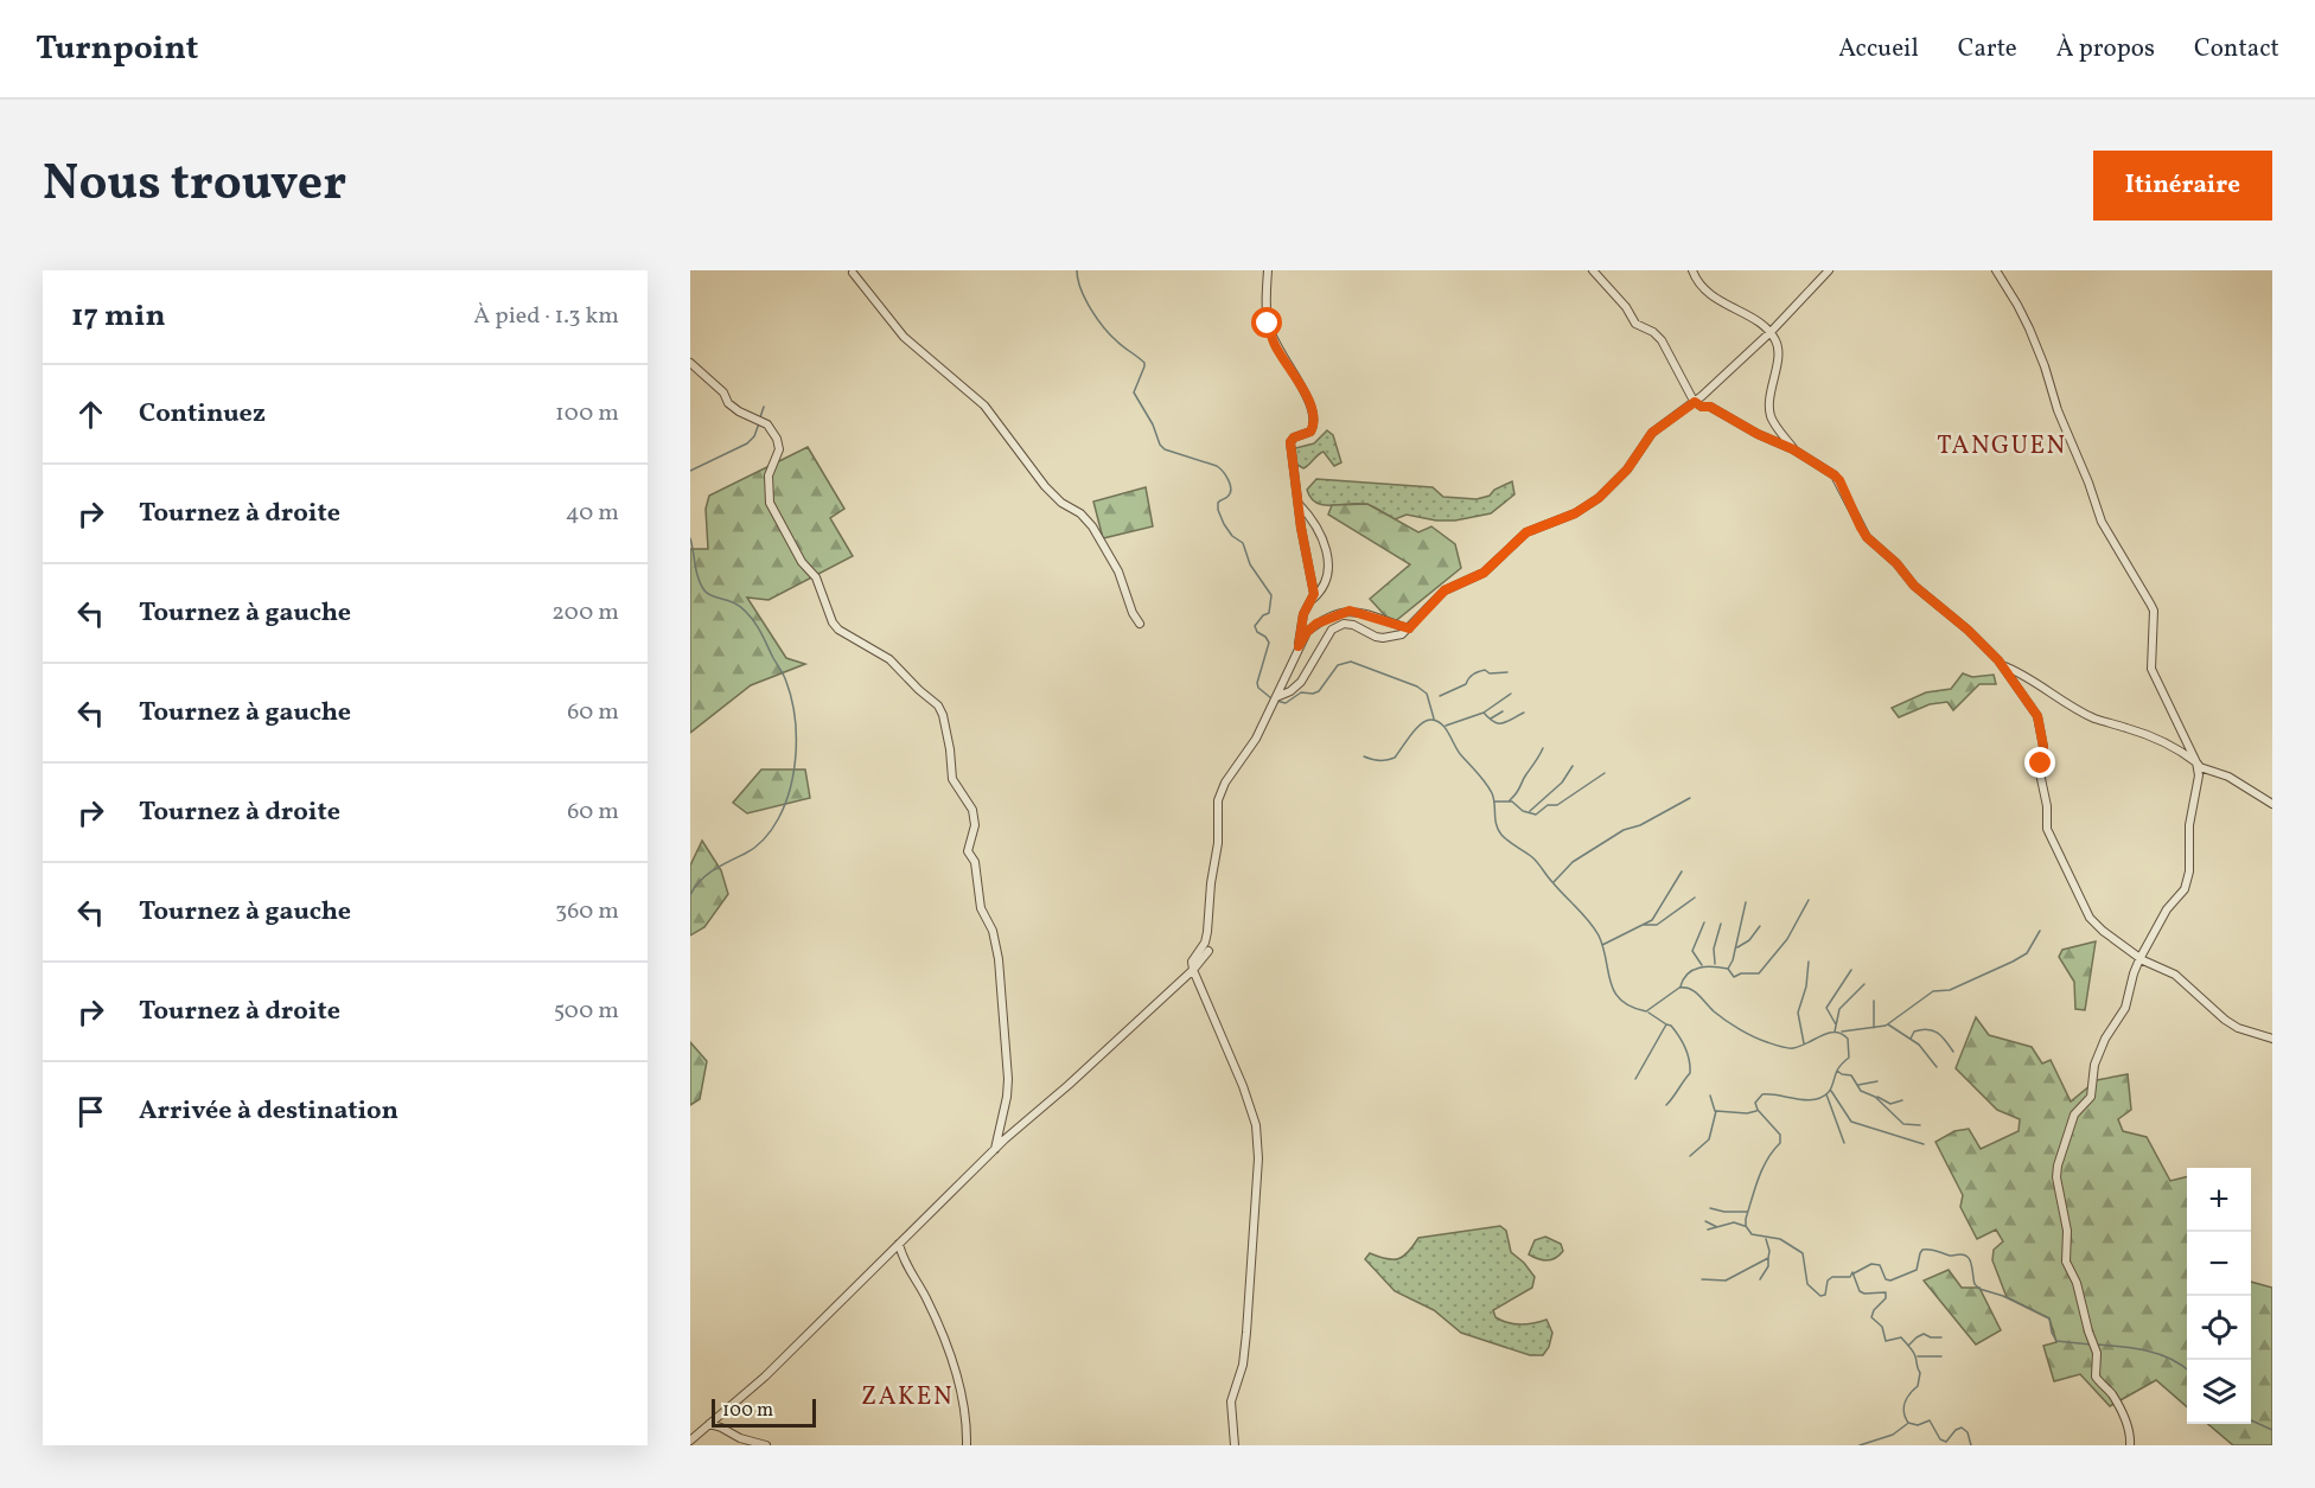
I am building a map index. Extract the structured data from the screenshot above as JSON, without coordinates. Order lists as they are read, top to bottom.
{
  "districts": ["TANGUEN", "ZAKEN"],
  "scale_bar": "100 m",
  "page": {
    "header": "Turnpoint",
    "nav": [
      "Accueil",
      "Carte",
      "À propos",
      "Contact"
    ],
    "title": "Nous trouver",
    "buttons": "Itinéraire",
    "heading": ["17 min", "À pied · 1.3 km"],
    "list": [
      ["Continuez", "100 m"],
      ["Tournez à droite", "40 m"],
      ["Tournez à gauche", "200 m"],
      ["Tournez à gauche", "60 m"],
      ["Tournez à droite", "60 m"],
      ["Tournez à gauche", "360 m"],
      ["Tournez à droite", "500 m"],
      "Arrivée à destination"
    ],
    "map_buttons": ["+", "−"],
    "scale": "100 m"
  }
}
